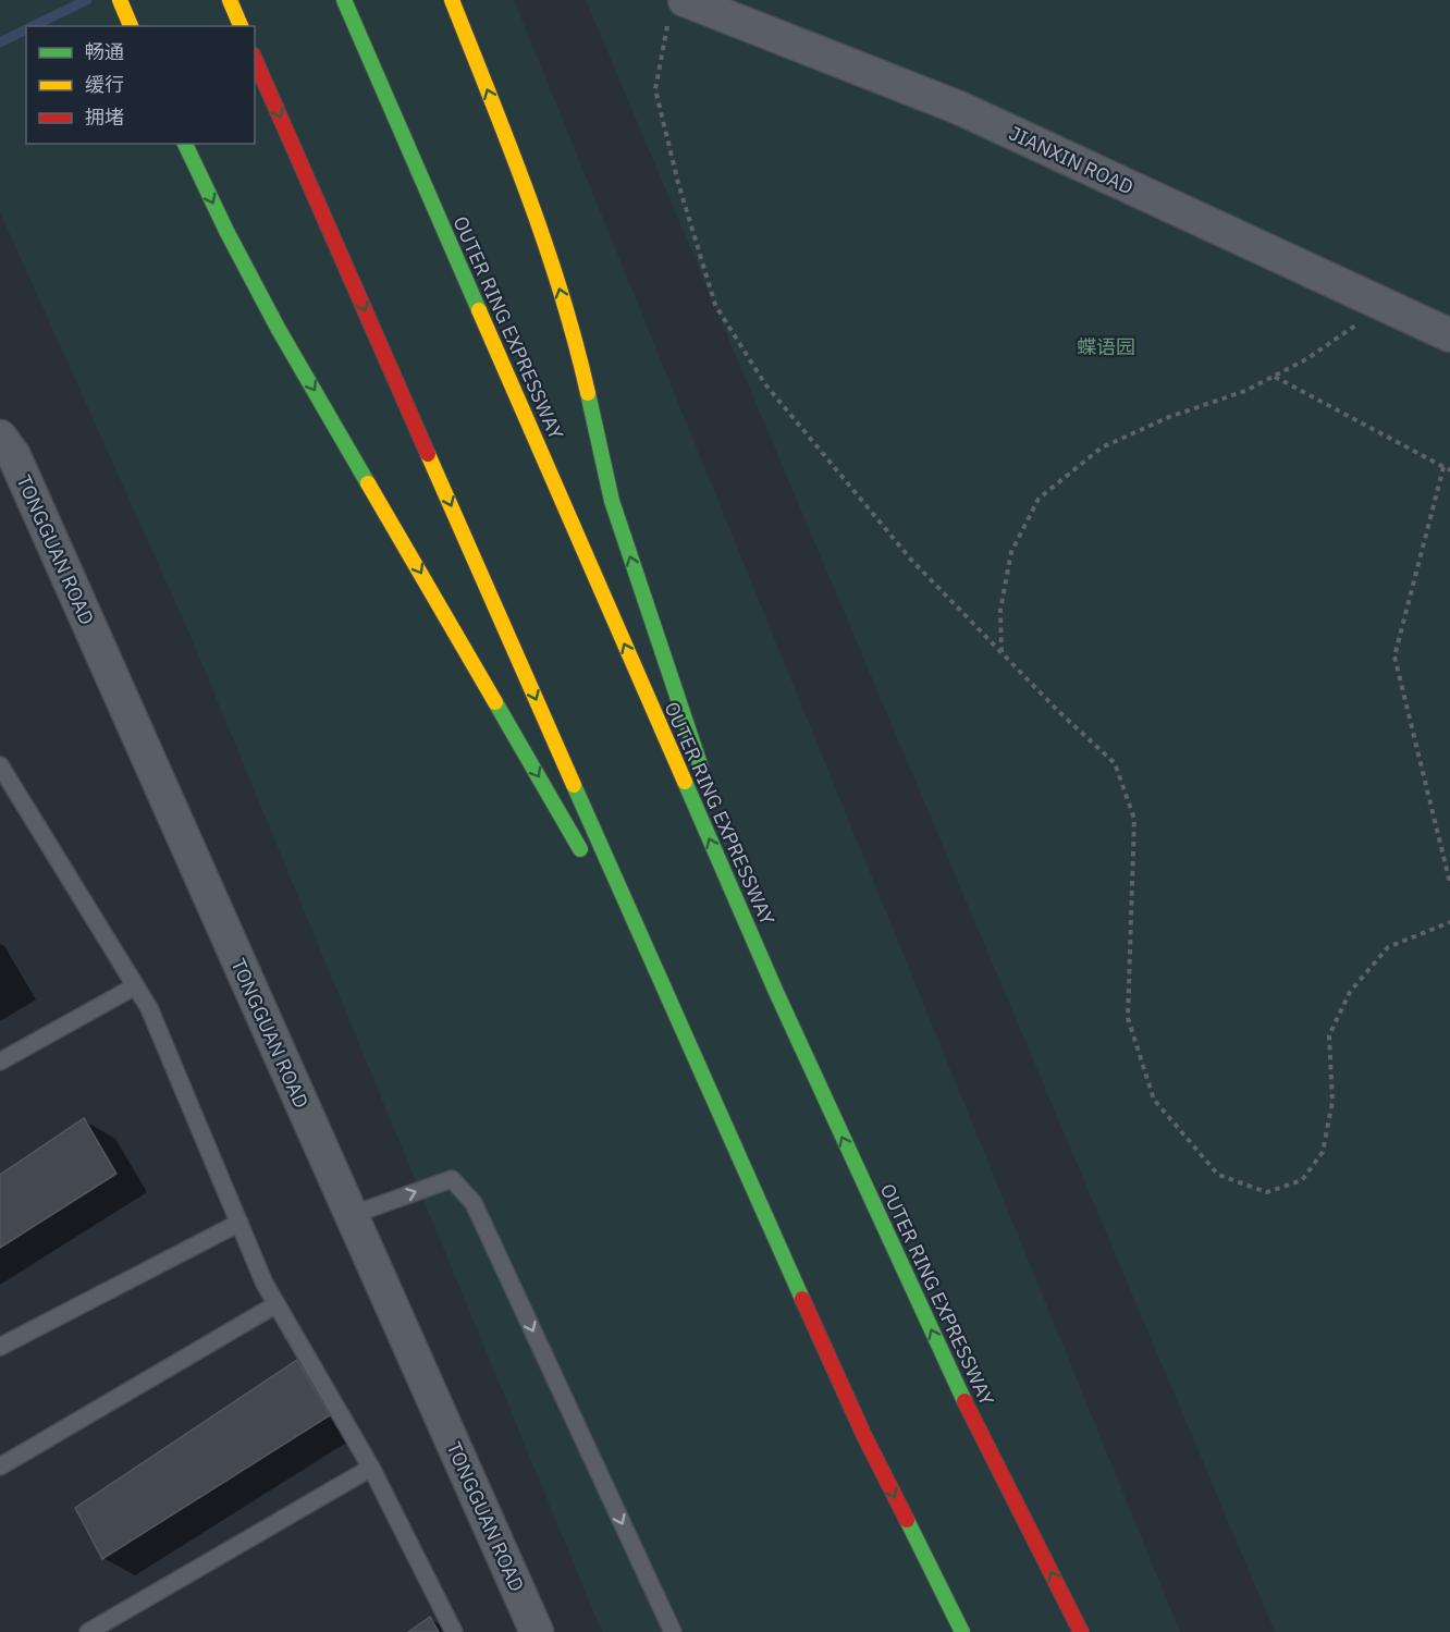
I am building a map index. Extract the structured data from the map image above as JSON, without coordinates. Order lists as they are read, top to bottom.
{
  "streets": {
    "highway": ["OUTER RING EXPRESSWAY"],
    "street": ["JIANXIN ROAD", "TONGGUAN ROAD"]
  },
  "parks": ["蝶语园"],
  "legend": ["畅通", "缓行", "拥堵"]
}
